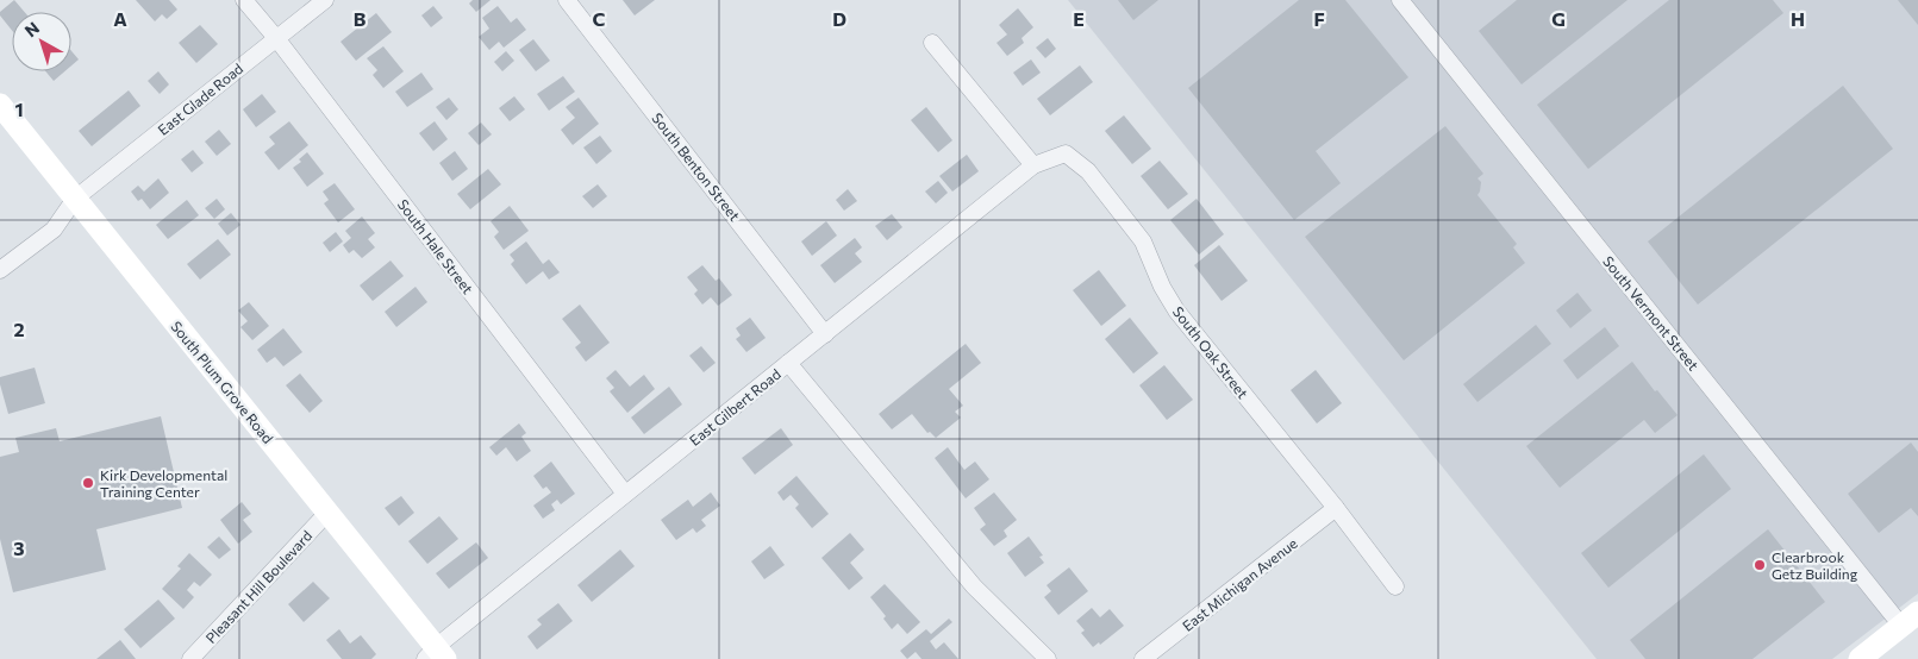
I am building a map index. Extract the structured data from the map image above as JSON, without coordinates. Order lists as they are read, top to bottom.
{
  "streets": {
    "main road": ["South Plum Grove Road"],
    "street": [
      "East Glade Road",
      "South Benton Street",
      "South Hale Street",
      "South Vermont Street",
      "South Oak Street",
      "East Gilbert Road",
      "East Michigan Avenue",
      "Pleasant Hill Boulevard"
    ]
  },
  "crossings": [
    ["East Glade Road", "South Hale Street"],
    ["East Glade Road", "South Plum Grove Road"],
    ["South Benton Street", "East Gilbert Road"],
    ["South Hale Street", "East Gilbert Road"],
    ["South Oak Street", "East Gilbert Road"],
    ["South Oak Street", "East Michigan Avenue"],
    ["South Plum Grove Road", "East Gilbert Road"],
    ["South Plum Grove Road", "Pleasant Hill Boulevard"]
  ],
  "places": ["Kirk Developmental Training Center", "Clearbrook Getz Building"],
  "north": "top left",
  "grid": {
    "columns": [
      "A",
      "B",
      "C",
      "D",
      "E",
      "F",
      "G",
      "H"
    ],
    "rows": ["1", "2", "3"]
  }
}
